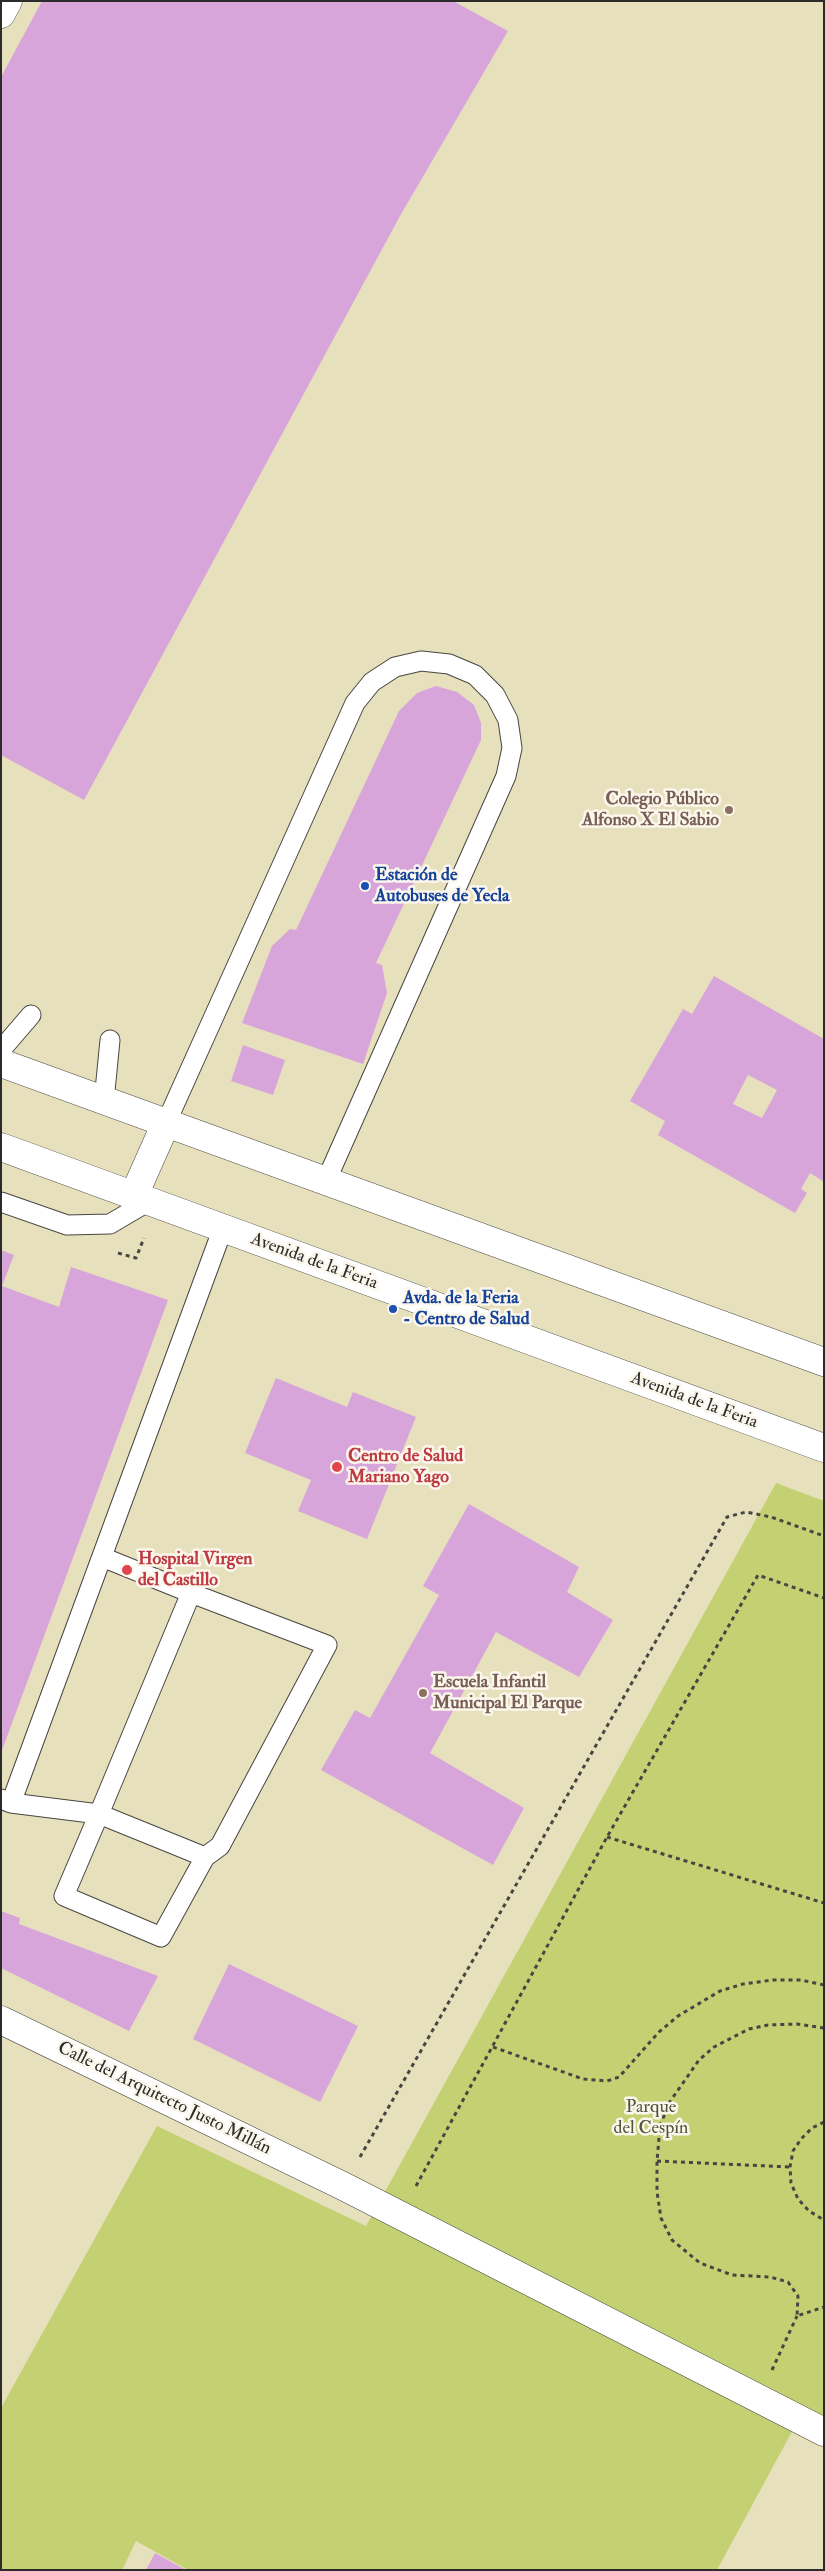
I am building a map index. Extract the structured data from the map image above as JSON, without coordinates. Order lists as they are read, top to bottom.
{
  "streets": {
    "street": ["Avenida de la Feria", "Calle del Arquitecto Justo Millán"]
  },
  "parks": ["Parque del Cespín"],
  "places": [
    "Colegio Público Alfonso X El Sabio",
    "Estación de Autobuses de Yecla",
    "Avda. de la Feria - Centro de Salud",
    "Centro de Salud Mariano Yago",
    "Hospital Virgen del Castillo",
    "Escuela Infantil Municipal El Parque"
  ]
}
